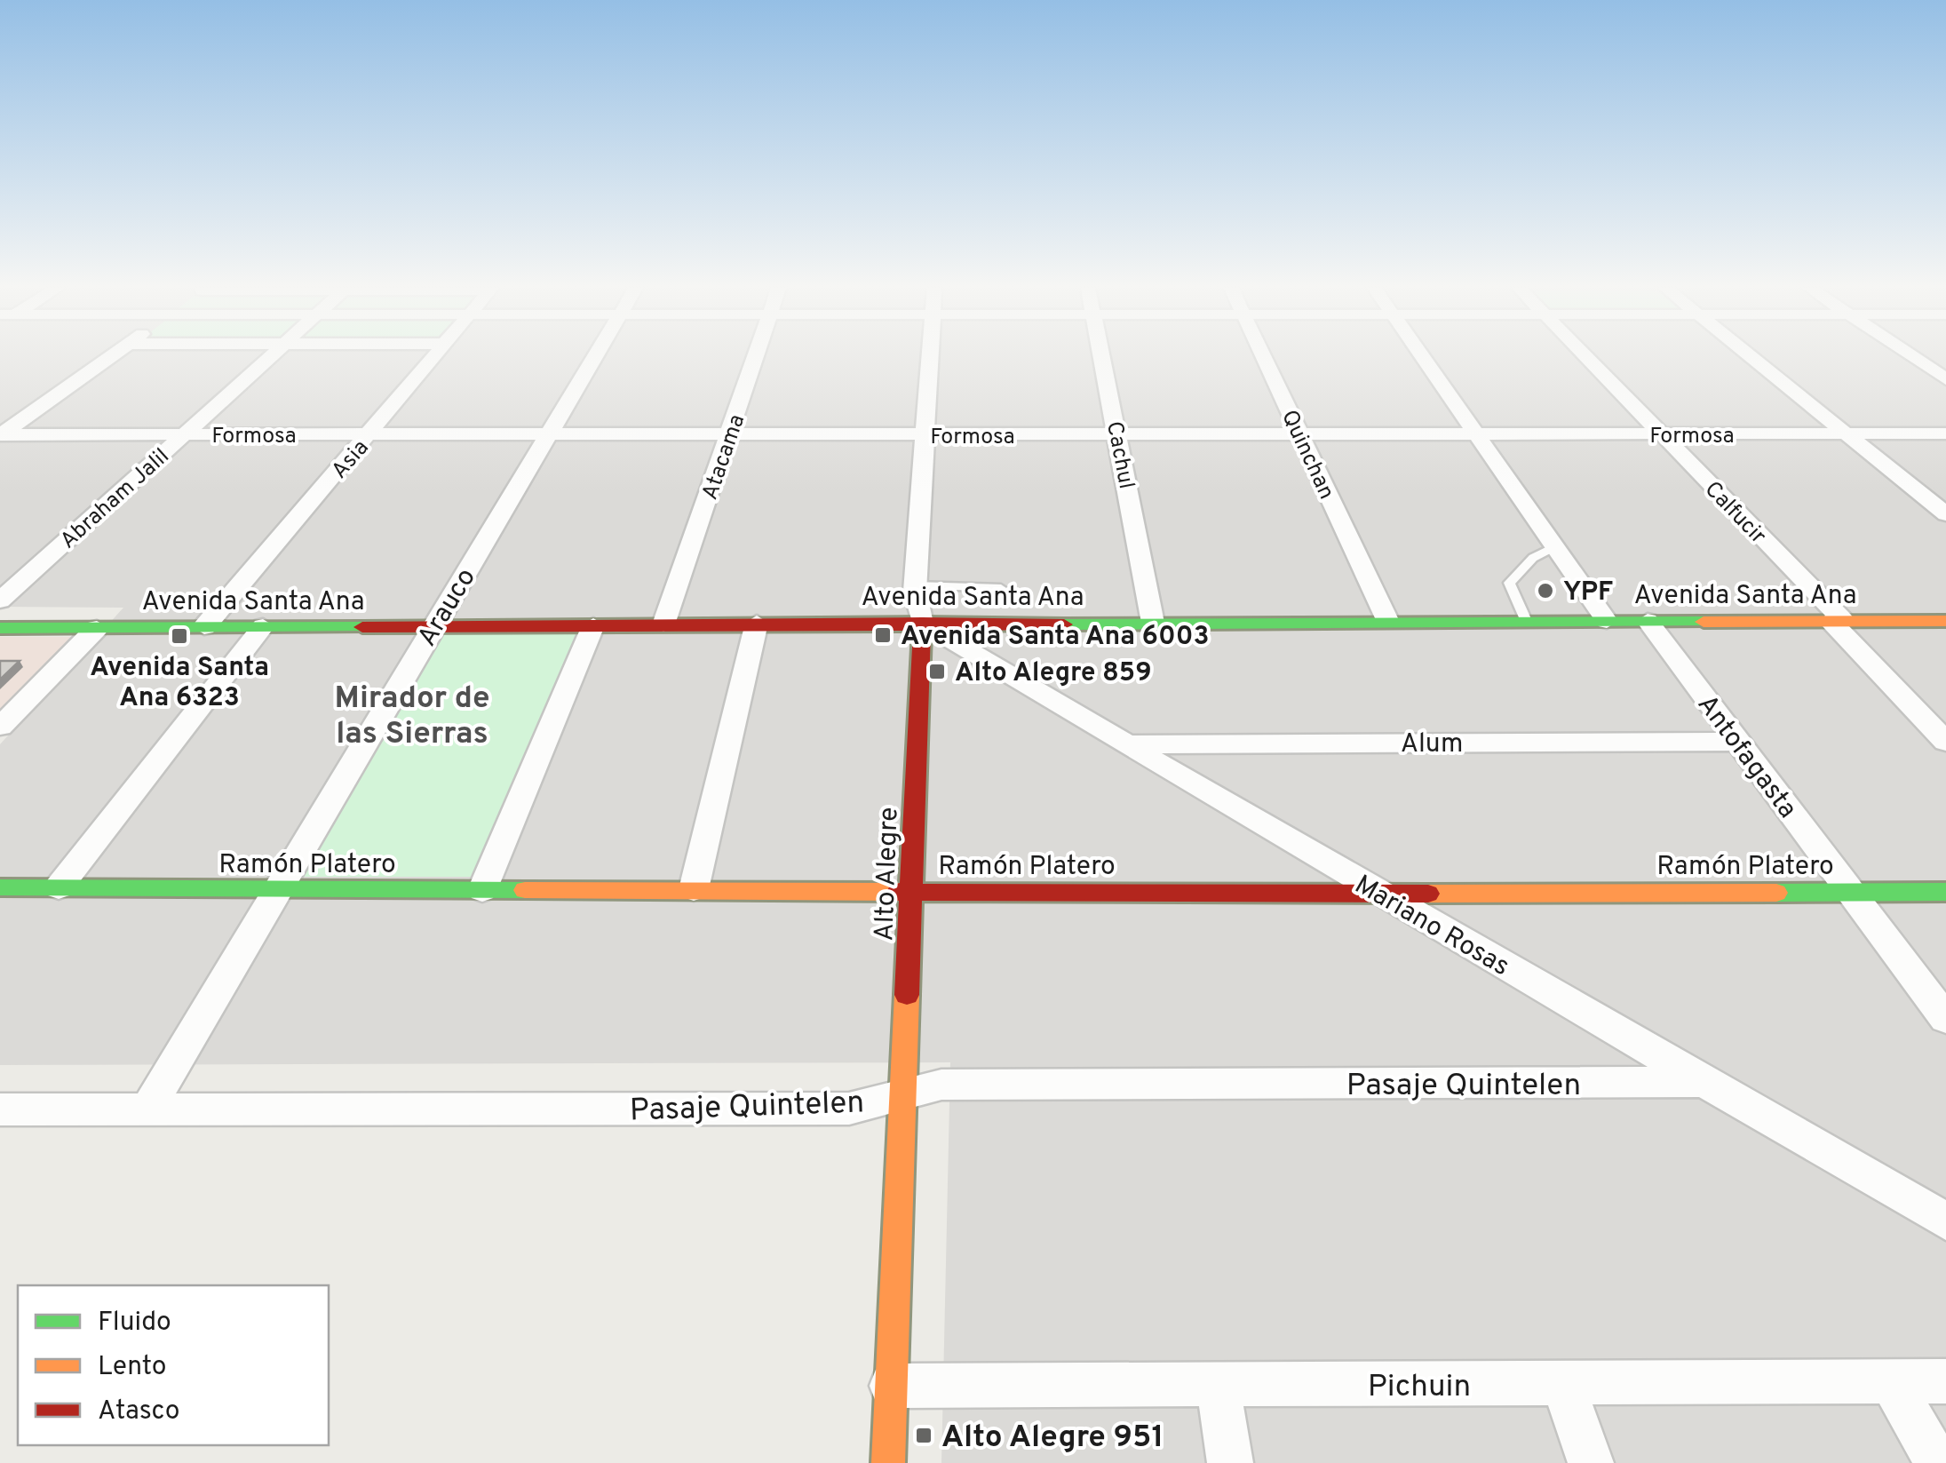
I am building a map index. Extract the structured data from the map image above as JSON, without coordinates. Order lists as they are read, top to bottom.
{
  "streets": {
    "main road": ["Avenida Santa Ana", "Ramón Platero", "Alto Alegre"],
    "street": [
      "Formosa",
      "Quinchan",
      "Cachul",
      "Atacama",
      "Asia",
      "Abraham Jalil",
      "Calfucir",
      "Arauco",
      "Alum",
      "Antofagasta",
      "Mariano Rosas",
      "Pasaje Quintelen",
      "Pichuin"
    ]
  },
  "crossings": [
    ["Formosa", "Quinchan"],
    ["Formosa", "Cachul"],
    ["Formosa", "Atacama"],
    ["Formosa", "Asia"],
    ["Formosa", "Abraham Jalil"],
    ["Formosa", "Calfucir"],
    ["Formosa", "Arauco"],
    ["Formosa", "Alto Alegre"],
    ["Quinchan", "Avenida Santa Ana"],
    ["Cachul", "Avenida Santa Ana"],
    ["Atacama", "Avenida Santa Ana"],
    ["Asia", "Avenida Santa Ana"],
    ["Calfucir", "Avenida Santa Ana"],
    ["Avenida Santa Ana", "Arauco"],
    ["Avenida Santa Ana", "Antofagasta"],
    ["Avenida Santa Ana", "Alto Alegre"],
    ["Avenida Santa Ana", "Mariano Rosas"],
    ["Arauco", "Ramón Platero"],
    ["Arauco", "Pasaje Quintelen"],
    ["Alum", "Antofagasta"],
    ["Alum", "Mariano Rosas"],
    ["Antofagasta", "Ramón Platero"],
    ["Ramón Platero", "Alto Alegre"],
    ["Ramón Platero", "Mariano Rosas"],
    ["Alto Alegre", "Mariano Rosas"],
    ["Alto Alegre", "Pasaje Quintelen"],
    ["Alto Alegre", "Pichuin"],
    ["Mariano Rosas", "Pasaje Quintelen"]
  ],
  "districts": ["Mirador de las Sierras"],
  "places": {
    "other": ["YPF"],
    "transit": [
      "Avenida Santa Ana 6003",
      "Avenida Santa Ana 6323",
      "Alto Alegre 859",
      "Alto Alegre 951"
    ]
  },
  "legend": ["Fluido", "Lento", "Atasco"]
}
